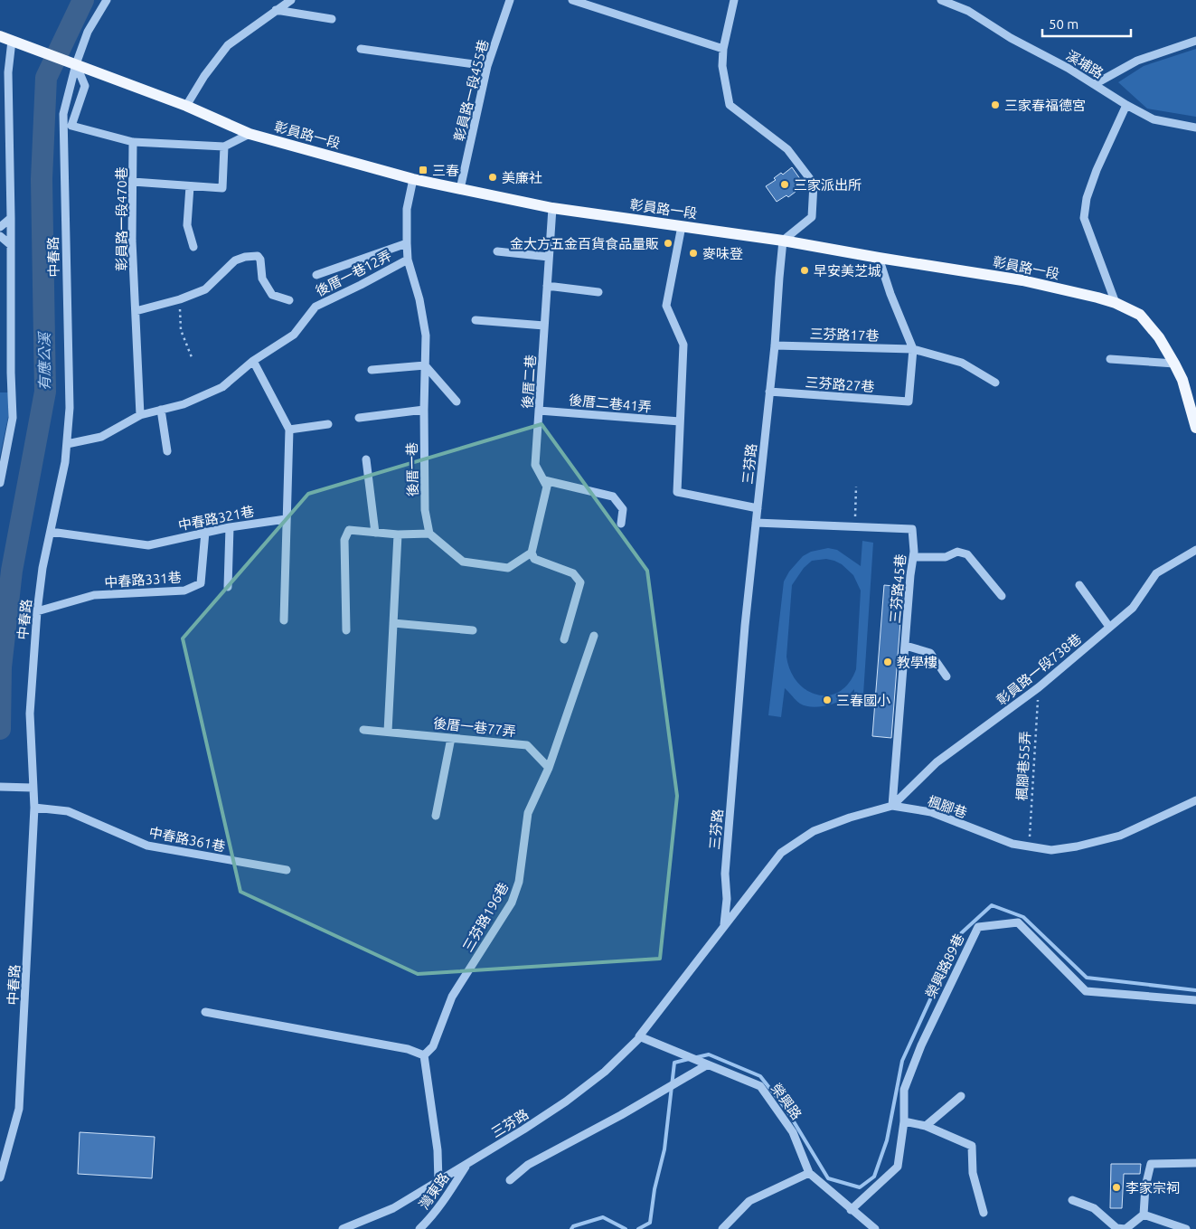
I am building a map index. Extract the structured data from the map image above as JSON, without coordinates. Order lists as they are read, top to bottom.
{
  "streets": {
    "main road": ["彰員路一段"],
    "street": [
      "溪埔路",
      "彰員路一段455巷",
      "彰員路一段470巷",
      "中春路",
      "後厝一巷12弄",
      "三芬路17巷",
      "後厝二巷",
      "三芬路27巷",
      "後厝二巷41弄",
      "三芬路",
      "後厝一巷",
      "中春路321巷",
      "中春路331巷",
      "三芬路45巷",
      "彰員路一段738巷",
      "後厝一巷77弄",
      "楓腳巷",
      "中春路361巷",
      "三芬路196巷",
      "榮興路89巷",
      "榮興路",
      "灣東路"
    ],
    "path": ["楓腳巷55弄"]
  },
  "crossings": [
    ["彰員路一段455巷", "彰員路一段"],
    ["彰員路一段", "中春路"],
    ["彰員路一段", "後厝二巷"],
    ["彰員路一段", "三芬路"],
    ["彰員路一段", "後厝一巷"],
    ["彰員路一段470巷", "後厝一巷12弄"],
    ["中春路", "後厝一巷12弄"],
    ["中春路", "中春路321巷"],
    ["中春路", "中春路331巷"],
    ["中春路", "中春路361巷"],
    ["後厝一巷12弄", "後厝一巷"],
    ["三芬路17巷", "三芬路27巷"],
    ["三芬路17巷", "三芬路"],
    ["後厝二巷", "後厝二巷41弄"],
    ["三芬路27巷", "三芬路"],
    ["三芬路", "三芬路45巷"],
    ["三芬路", "楓腳巷"],
    ["三芬路", "榮興路"],
    ["三芬路", "灣東路"],
    ["中春路321巷", "中春路331巷"],
    ["三芬路45巷", "彰員路一段738巷"],
    ["三芬路45巷", "楓腳巷"],
    ["彰員路一段738巷", "楓腳巷55弄"],
    ["彰員路一段738巷", "楓腳巷"],
    ["後厝一巷77弄", "三芬路196巷"],
    ["楓腳巷55弄", "楓腳巷"],
    ["榮興路89巷", "榮興路"]
  ],
  "water": ["有應公溪"],
  "places": {
    "other": [
      "三家春福德宮",
      "美廉社",
      "三家派出所",
      "金大方五金百貨食品量販",
      "麥味登",
      "早安美芝城",
      "教學樓",
      "三春國小",
      "李家宗祠"
    ],
    "transit": ["三春"]
  },
  "scale_bar": "50 m"
}
